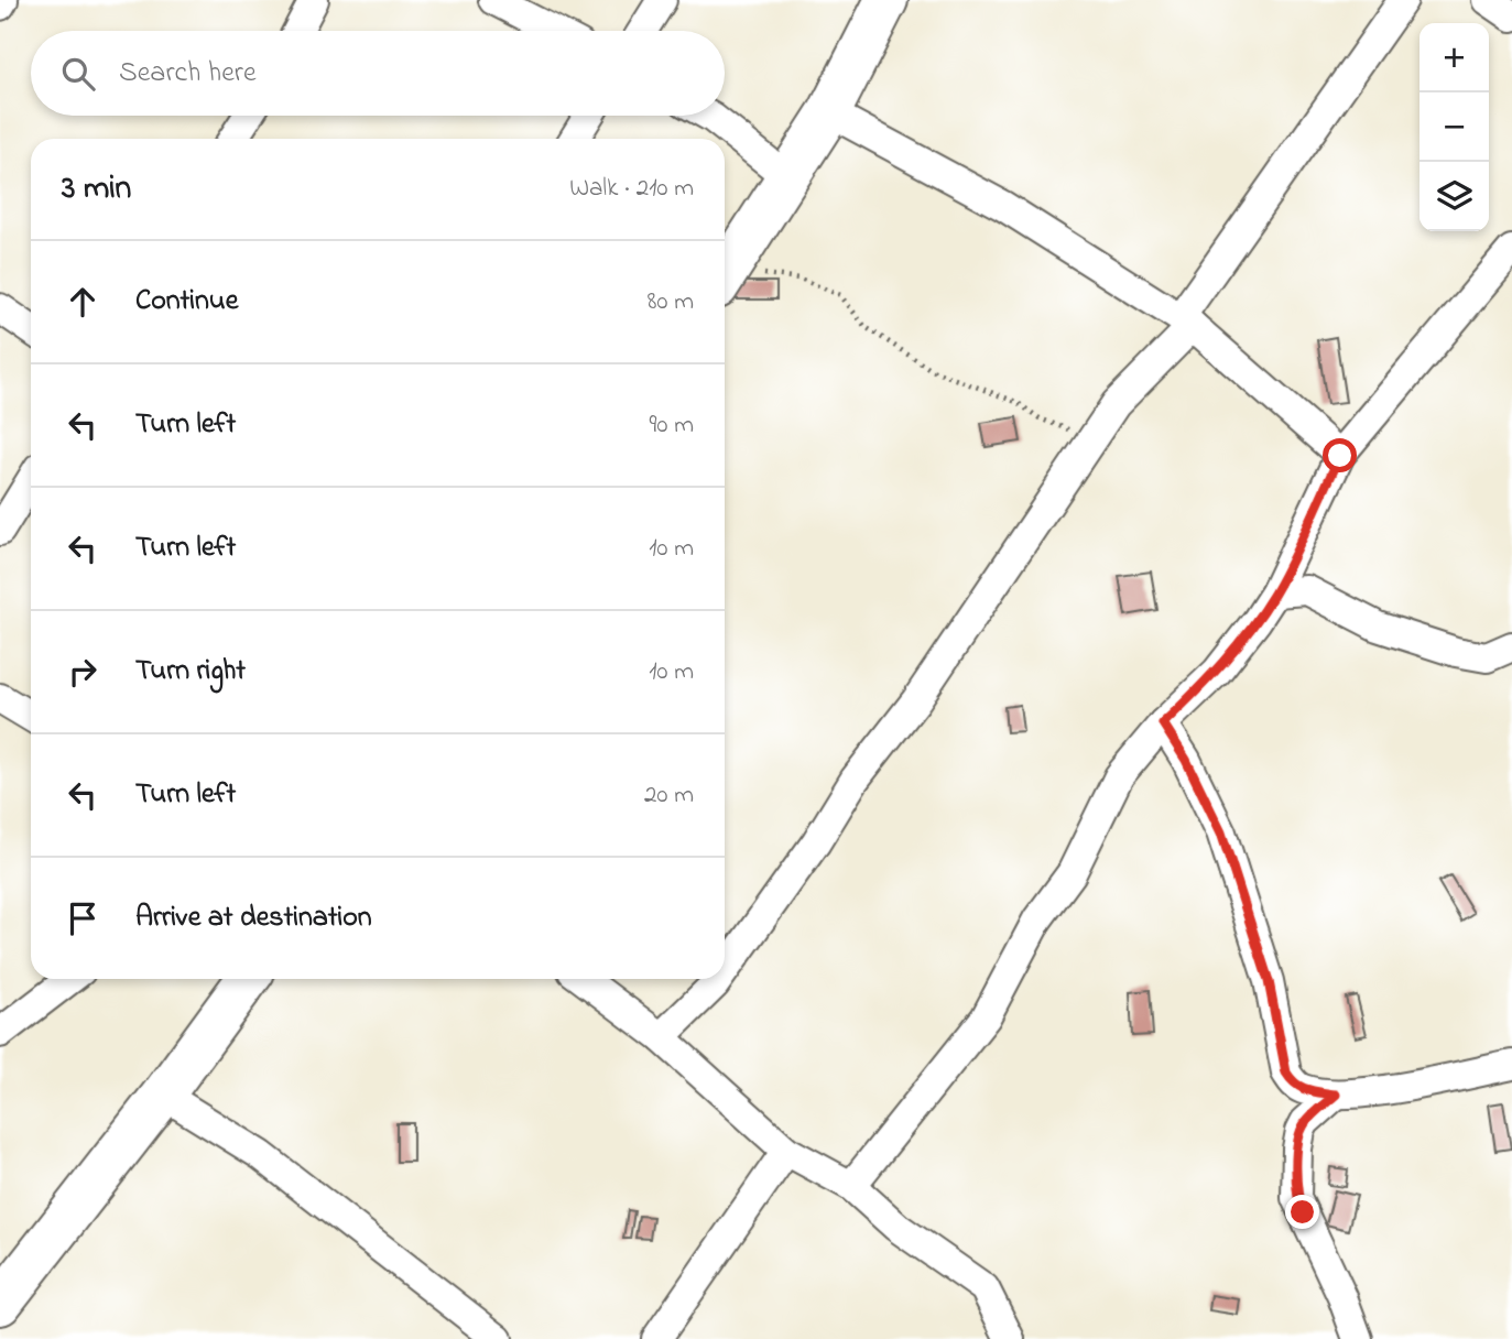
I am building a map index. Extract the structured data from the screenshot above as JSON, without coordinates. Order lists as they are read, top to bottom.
{
  "page": {
    "map_buttons": ["+", "−"],
    "search": "Search here",
    "heading": ["3 min", "Walk · 210 m"],
    "list": [
      ["Continue", "80 m"],
      ["Turn left", "90 m"],
      ["Turn left", "10 m"],
      ["Turn right", "10 m"],
      ["Turn left", "20 m"],
      "Arrive at destination"
    ]
  }
}
